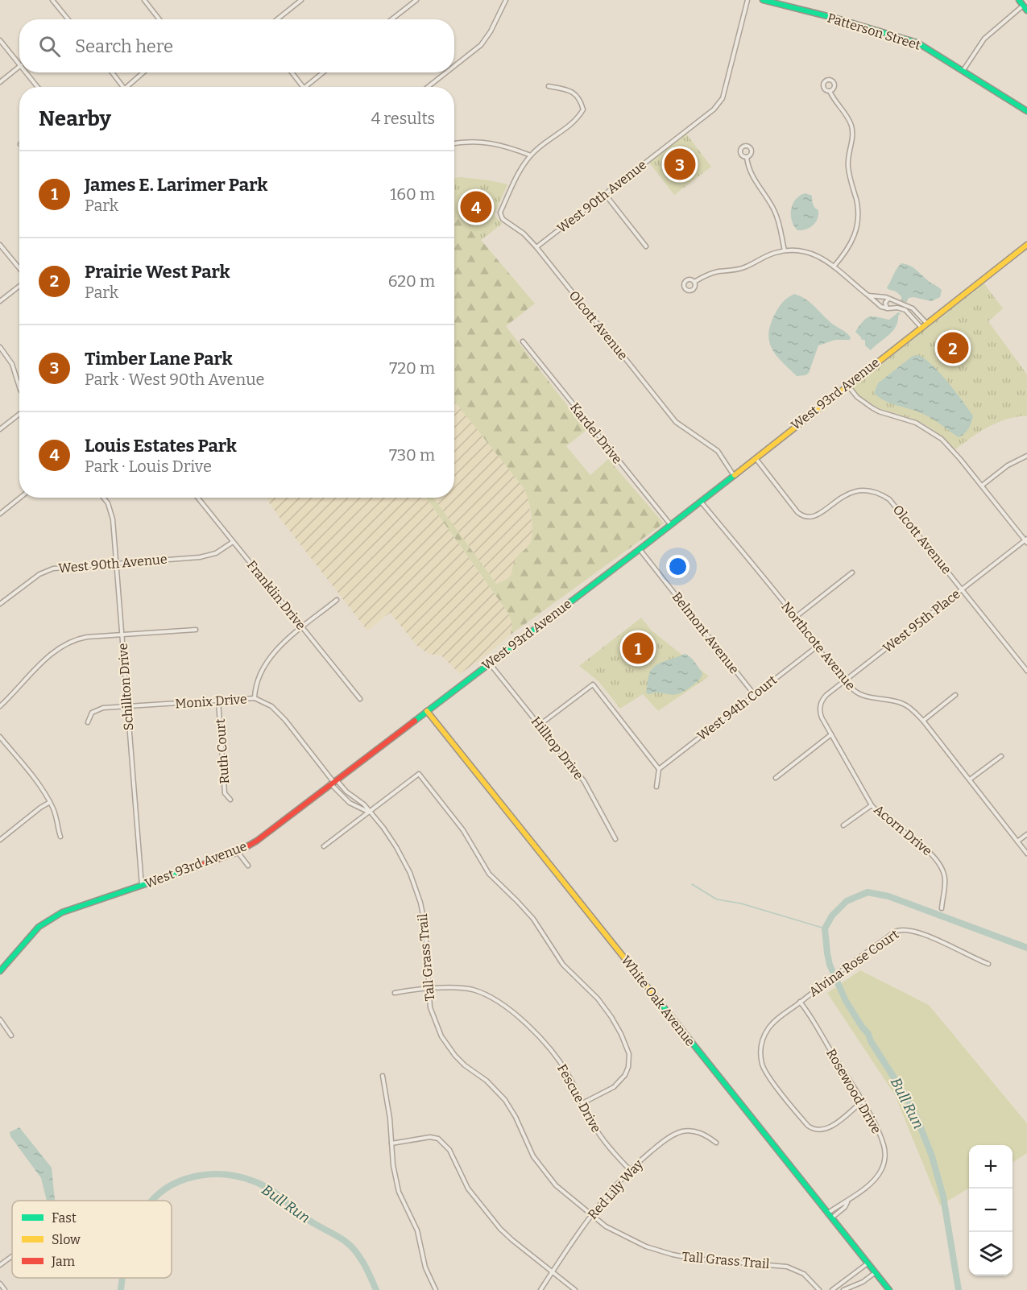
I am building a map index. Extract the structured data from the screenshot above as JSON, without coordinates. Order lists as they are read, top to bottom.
{
  "streets": {
    "main road": ["Patterson Street", "West 93rd Avenue", "White Oak Avenue"],
    "street": [
      "West 90th Avenue",
      "Olcott Avenue",
      "Kardel Drive",
      "Franklin Drive",
      "West 95th Place",
      "Belmont Avenue",
      "Northcote Avenue",
      "Schillton Drive",
      "Monix Drive",
      "West 94th Court",
      "Hilltop Drive",
      "Ruth Court",
      "Acorn Drive",
      "Tall Grass Trail",
      "Alvina Rose Court",
      "Rosewood Drive",
      "Fescue Drive",
      "Red Lily Way"
    ]
  },
  "crossings": [
    ["West 90th Avenue", "Olcott Avenue"],
    ["West 90th Avenue", "Franklin Drive"],
    ["West 90th Avenue", "Schillton Drive"],
    ["Olcott Avenue", "West 93rd Avenue"],
    ["Olcott Avenue", "West 95th Place"],
    ["West 93rd Avenue", "Kardel Drive"],
    ["West 93rd Avenue", "Belmont Avenue"],
    ["West 93rd Avenue", "Northcote Avenue"],
    ["West 93rd Avenue", "Schillton Drive"],
    ["West 93rd Avenue", "Monix Drive"],
    ["West 93rd Avenue", "Hilltop Drive"],
    ["West 93rd Avenue", "Tall Grass Trail"],
    ["West 93rd Avenue", "White Oak Avenue"],
    ["West 95th Place", "Northcote Avenue"],
    ["West 95th Place", "Acorn Drive"],
    ["Belmont Avenue", "West 94th Court"],
    ["Northcote Avenue", "West 94th Court"],
    ["Schillton Drive", "Monix Drive"],
    ["Monix Drive", "Ruth Court"],
    ["Monix Drive", "Tall Grass Trail"],
    ["Tall Grass Trail", "Fescue Drive"],
    ["Tall Grass Trail", "Red Lily Way"],
    ["Alvina Rose Court", "Rosewood Drive"],
    ["White Oak Avenue", "Rosewood Drive"],
    ["Fescue Drive", "Red Lily Way"]
  ],
  "water": ["Bull Run"],
  "legend": ["Fast", "Slow", "Jam"],
  "page": {
    "search": "Search here",
    "heading": ["Nearby", "4 results"],
    "pins": [
      "3",
      "4",
      "2",
      "1"
    ],
    "list": [
      {
        "mark": "1",
        "name": "James E. Larimer Park",
        "note": "Park",
        "value": "160 m"
      },
      {
        "mark": "2",
        "name": "Prairie West Park",
        "note": "Park",
        "value": "620 m"
      },
      {
        "mark": "3",
        "name": "Timber Lane Park",
        "note": "Park · West 90th Avenue",
        "value": "720 m"
      },
      {
        "mark": "4",
        "name": "Louis Estates Park",
        "note": "Park · Louis Drive",
        "value": "730 m"
      }
    ],
    "map_buttons": ["+", "−"]
  }
}
